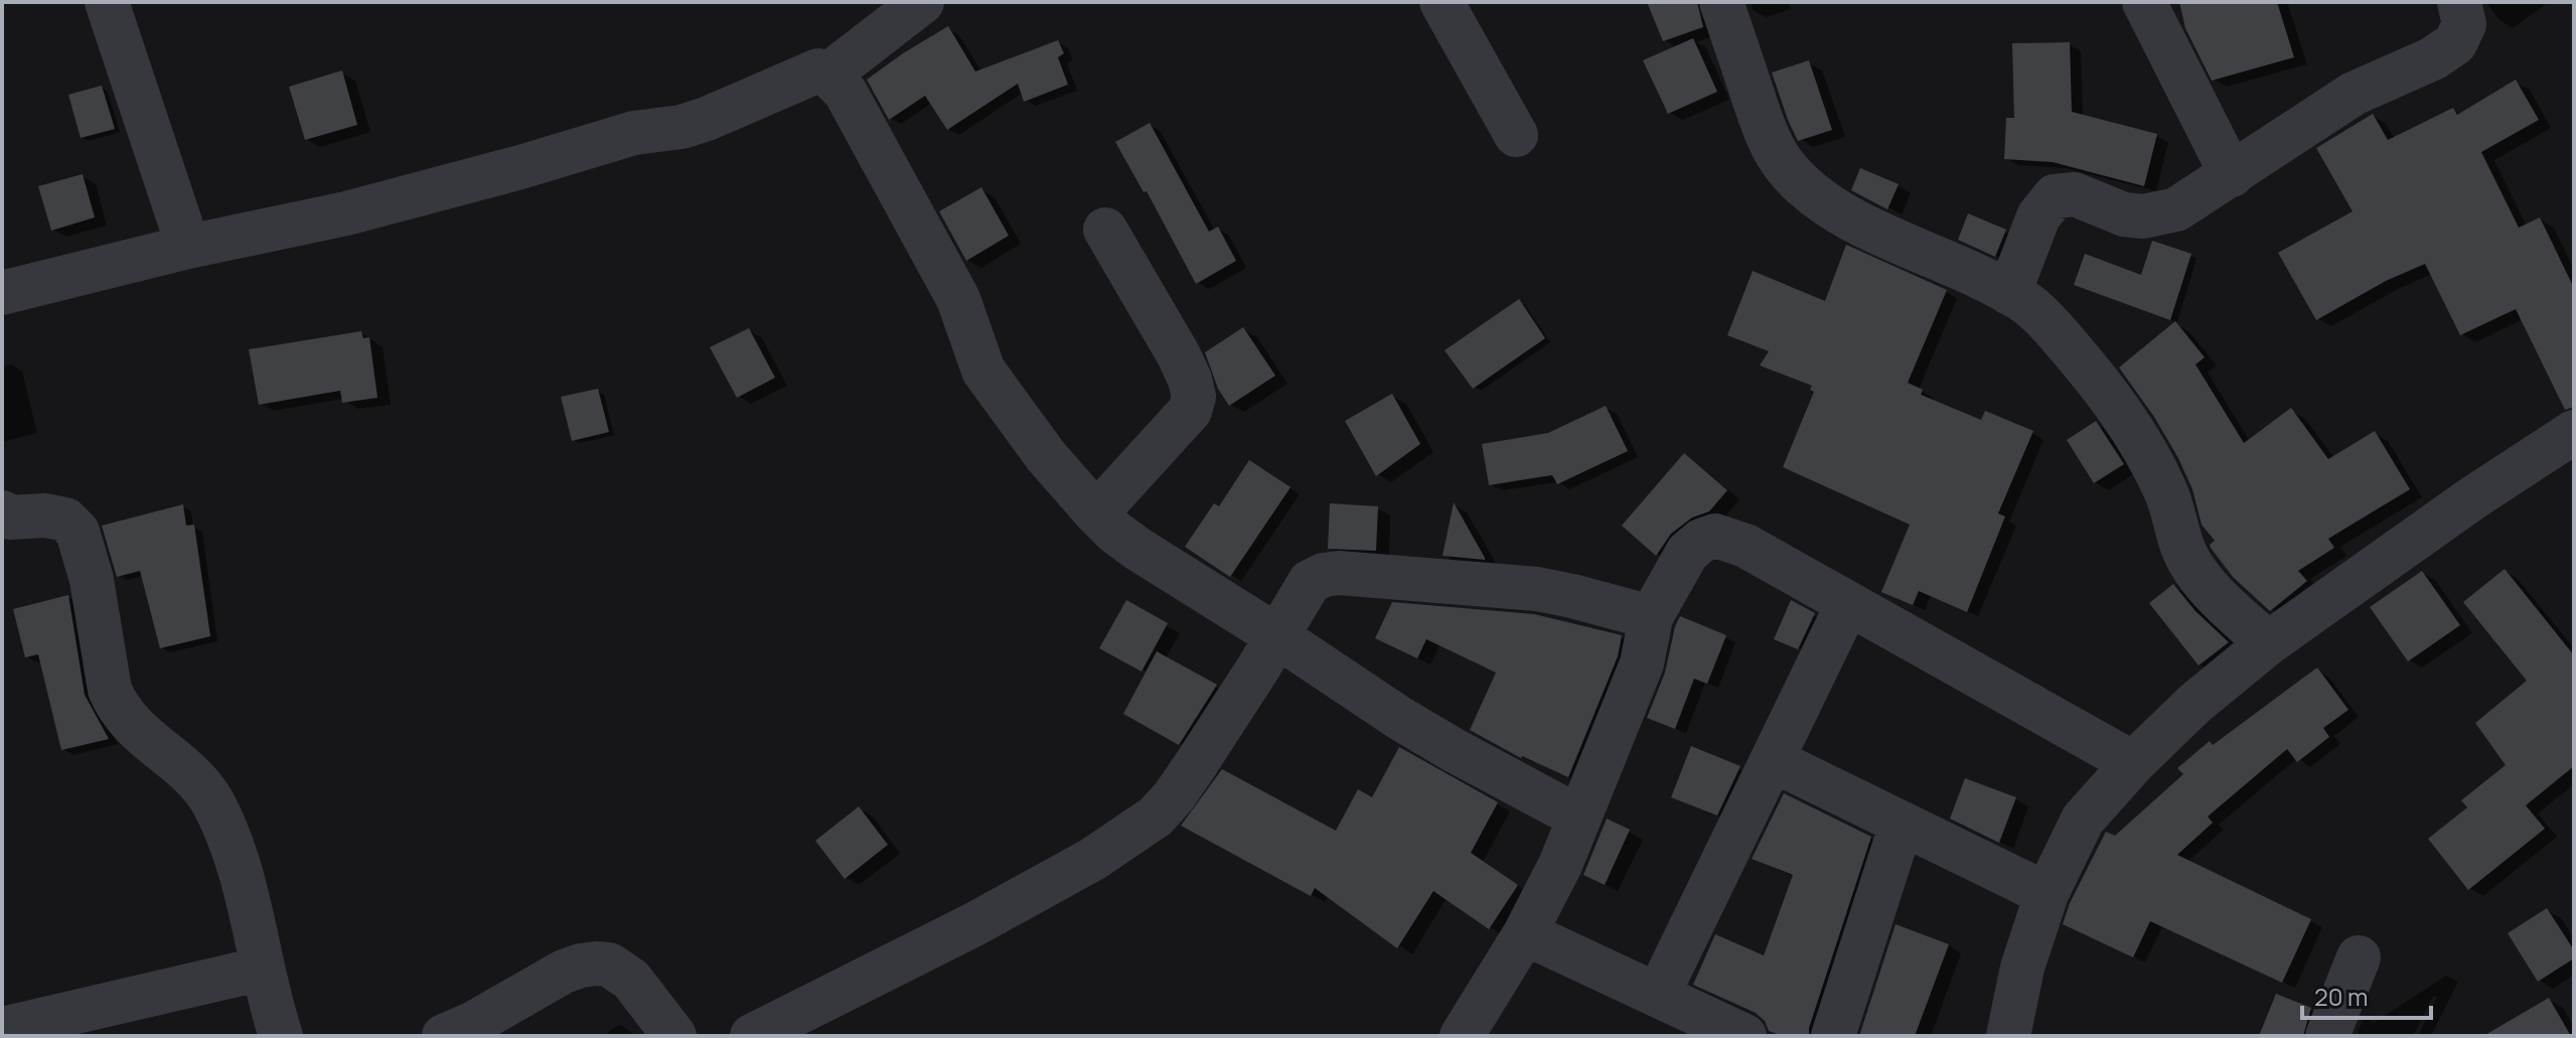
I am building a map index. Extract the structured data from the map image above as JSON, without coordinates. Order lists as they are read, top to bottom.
{
  "scale_bar": "20 m"
}
